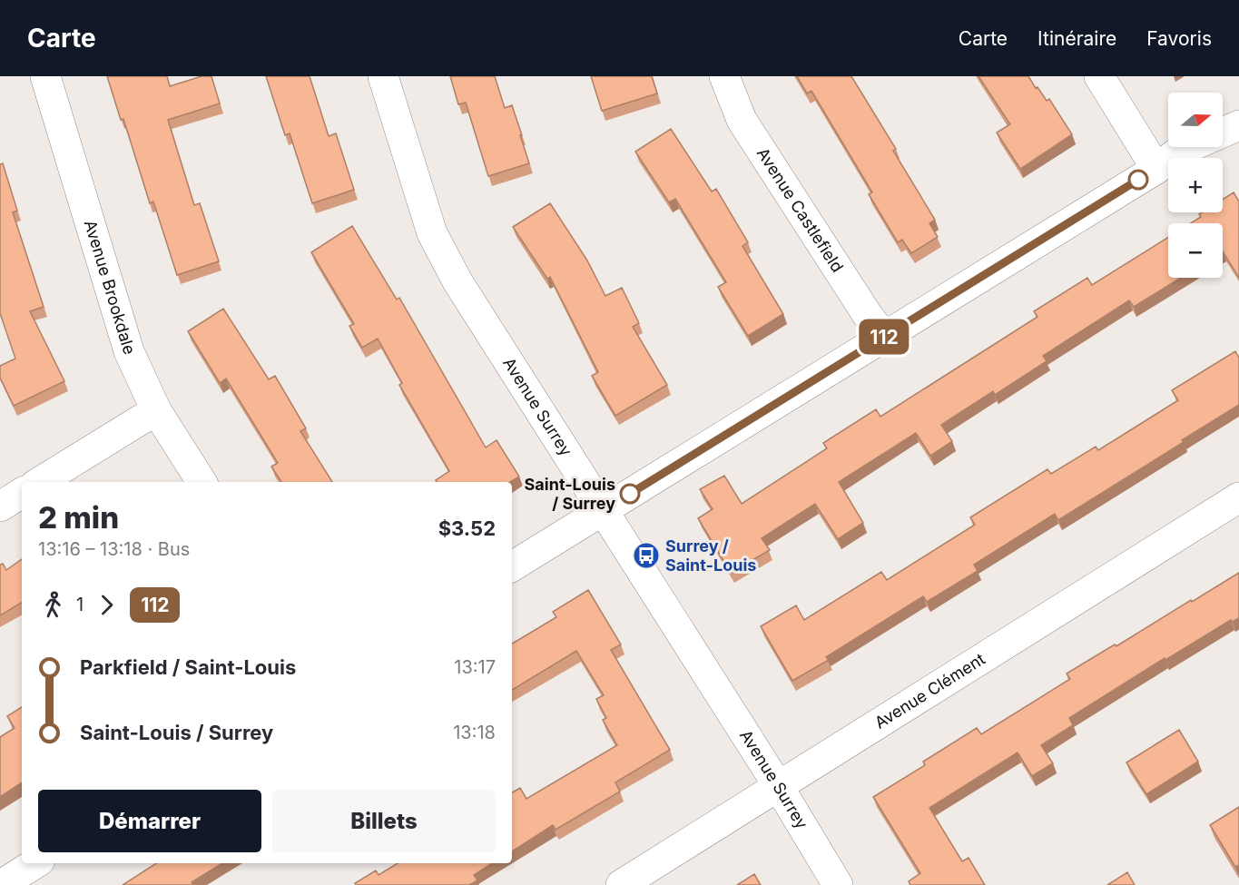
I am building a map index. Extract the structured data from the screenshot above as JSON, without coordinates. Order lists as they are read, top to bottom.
{
  "streets": {
    "street": [
      "Avenue Castlefield",
      "Avenue Brookdale",
      "Avenue Surrey",
      "Avenue Clément"
    ]
  },
  "crossings": [
    ["Avenue Surrey", "Avenue Clément"]
  ],
  "places": {
    "other": ["Saint-Louis / Surrey"],
    "bus stop": ["Surrey / Saint-Louis"]
  },
  "lines": ["bus line 112"],
  "north": "right",
  "page": {
    "header": "Carte",
    "nav": ["Carte", "Itinéraire", "Favoris"],
    "on_map": "112",
    "map_buttons": ["+", "−"],
    "heading": ["2 min", "13:16 – 13:18 · Bus", "$3.52"],
    "legs": ["1", "112"],
    "list": [
      {
        "name": "Parkfield / Saint-Louis",
        "value": "13:17"
      },
      {
        "name": "Saint-Louis / Surrey",
        "value": "13:18"
      }
    ],
    "buttons": ["Démarrer", "Billets"]
  }
}
